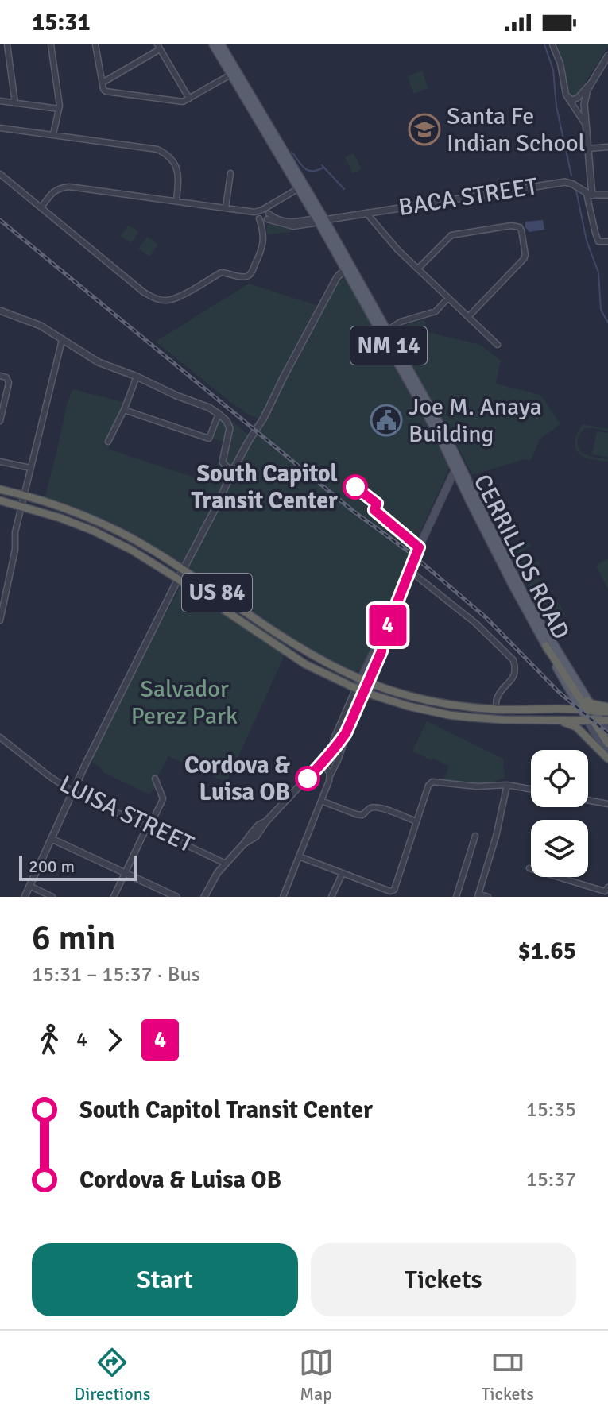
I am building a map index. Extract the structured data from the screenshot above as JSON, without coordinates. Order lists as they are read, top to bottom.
{
  "streets": {
    "highway": ["US 84"],
    "main road": ["NM 14", "CERRILLOS ROAD"],
    "street": ["BACA STREET", "LUISA STREET"]
  },
  "crossings": [
    ["BACA STREET", "CERRILLOS ROAD"],
    ["CERRILLOS ROAD", "US 84"]
  ],
  "parks": ["Salvador Perez Park"],
  "places": {
    "school or university": ["Santa Fe Indian School"],
    "public building": ["Joe M. Anaya Building"],
    "other": ["South Capitol Transit Center", "Cordova & Luisa OB"]
  },
  "lines": ["bus line 4"],
  "scale_bar": "200 m",
  "page": {
    "status": "15:31",
    "on_map": "4",
    "scale": "200 m",
    "heading": ["6 min", "15:31 – 15:37 · Bus", "$1.65"],
    "legs": ["4", "4"],
    "list": [
      {
        "name": "South Capitol Transit Center",
        "value": "15:35"
      },
      {
        "name": "Cordova & Luisa OB",
        "value": "15:37"
      }
    ],
    "buttons": ["Start", "Tickets"],
    "tabs": ["Directions", "Map", "Tickets"]
  }
}
